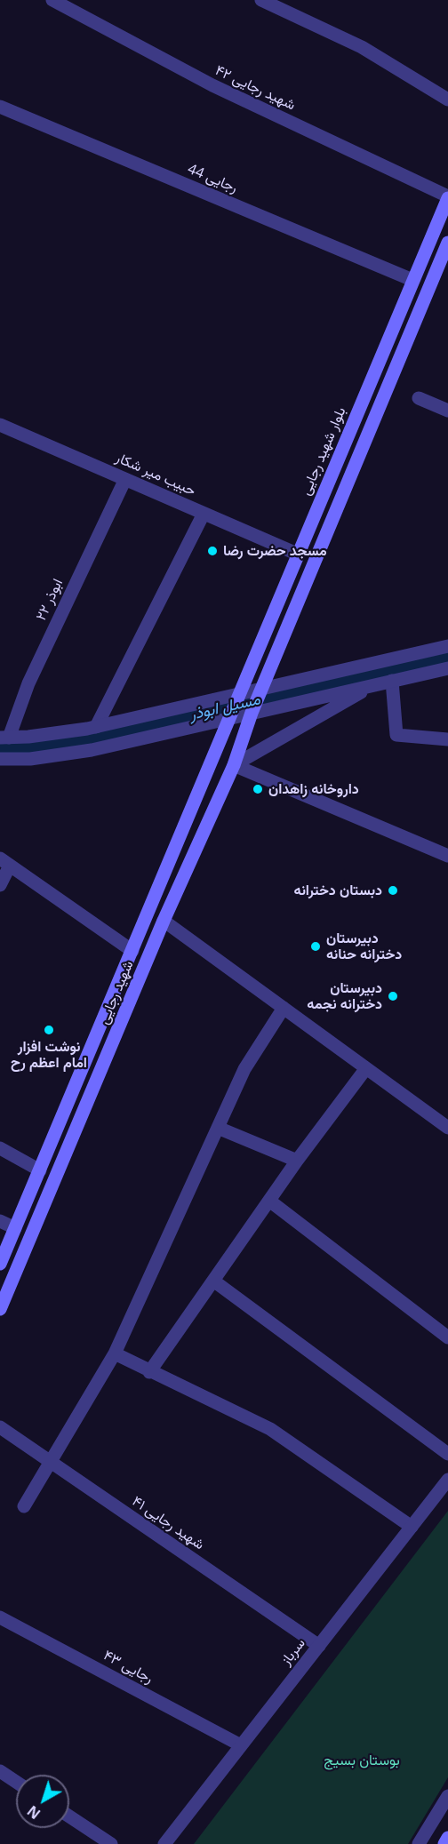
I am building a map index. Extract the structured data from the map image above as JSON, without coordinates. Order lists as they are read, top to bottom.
{
  "streets": {
    "main road": ["بلوار شهید رجایی", "شهید رجایی"],
    "street": [
      "شهید رجایی ۴۲",
      "رجایی 44",
      "حبیب میر شکار",
      "ابوذر ۲۲",
      "شهید رجایی ۴۱",
      "سرباز",
      "رجایی ۴۳"
    ]
  },
  "crossings": [
    ["شهید رجایی ۴۲", "بلوار شهید رجایی"],
    ["رجایی 44", "بلوار شهید رجایی"],
    ["بلوار شهید رجایی", "حبیب میر شکار"],
    ["بلوار شهید رجایی", "شهید رجایی"],
    ["حبیب میر شکار", "ابوذر ۲۲"],
    ["شهید رجایی ۴۱", "سرباز"],
    ["سرباز", "رجایی ۴۳"]
  ],
  "water": ["مسیل ابوذر"],
  "parks": ["بوستان بسیج"],
  "places": [
    "مسجد حضرت رضا",
    "داروخانه زاهدان",
    "دبستان دخترانه",
    "دبیرستان دخترانه حنانه",
    "دبیرستان دخترانه نجمه",
    "نوشت افزار امام اعظم رح"
  ],
  "north": "bottom left"
}
